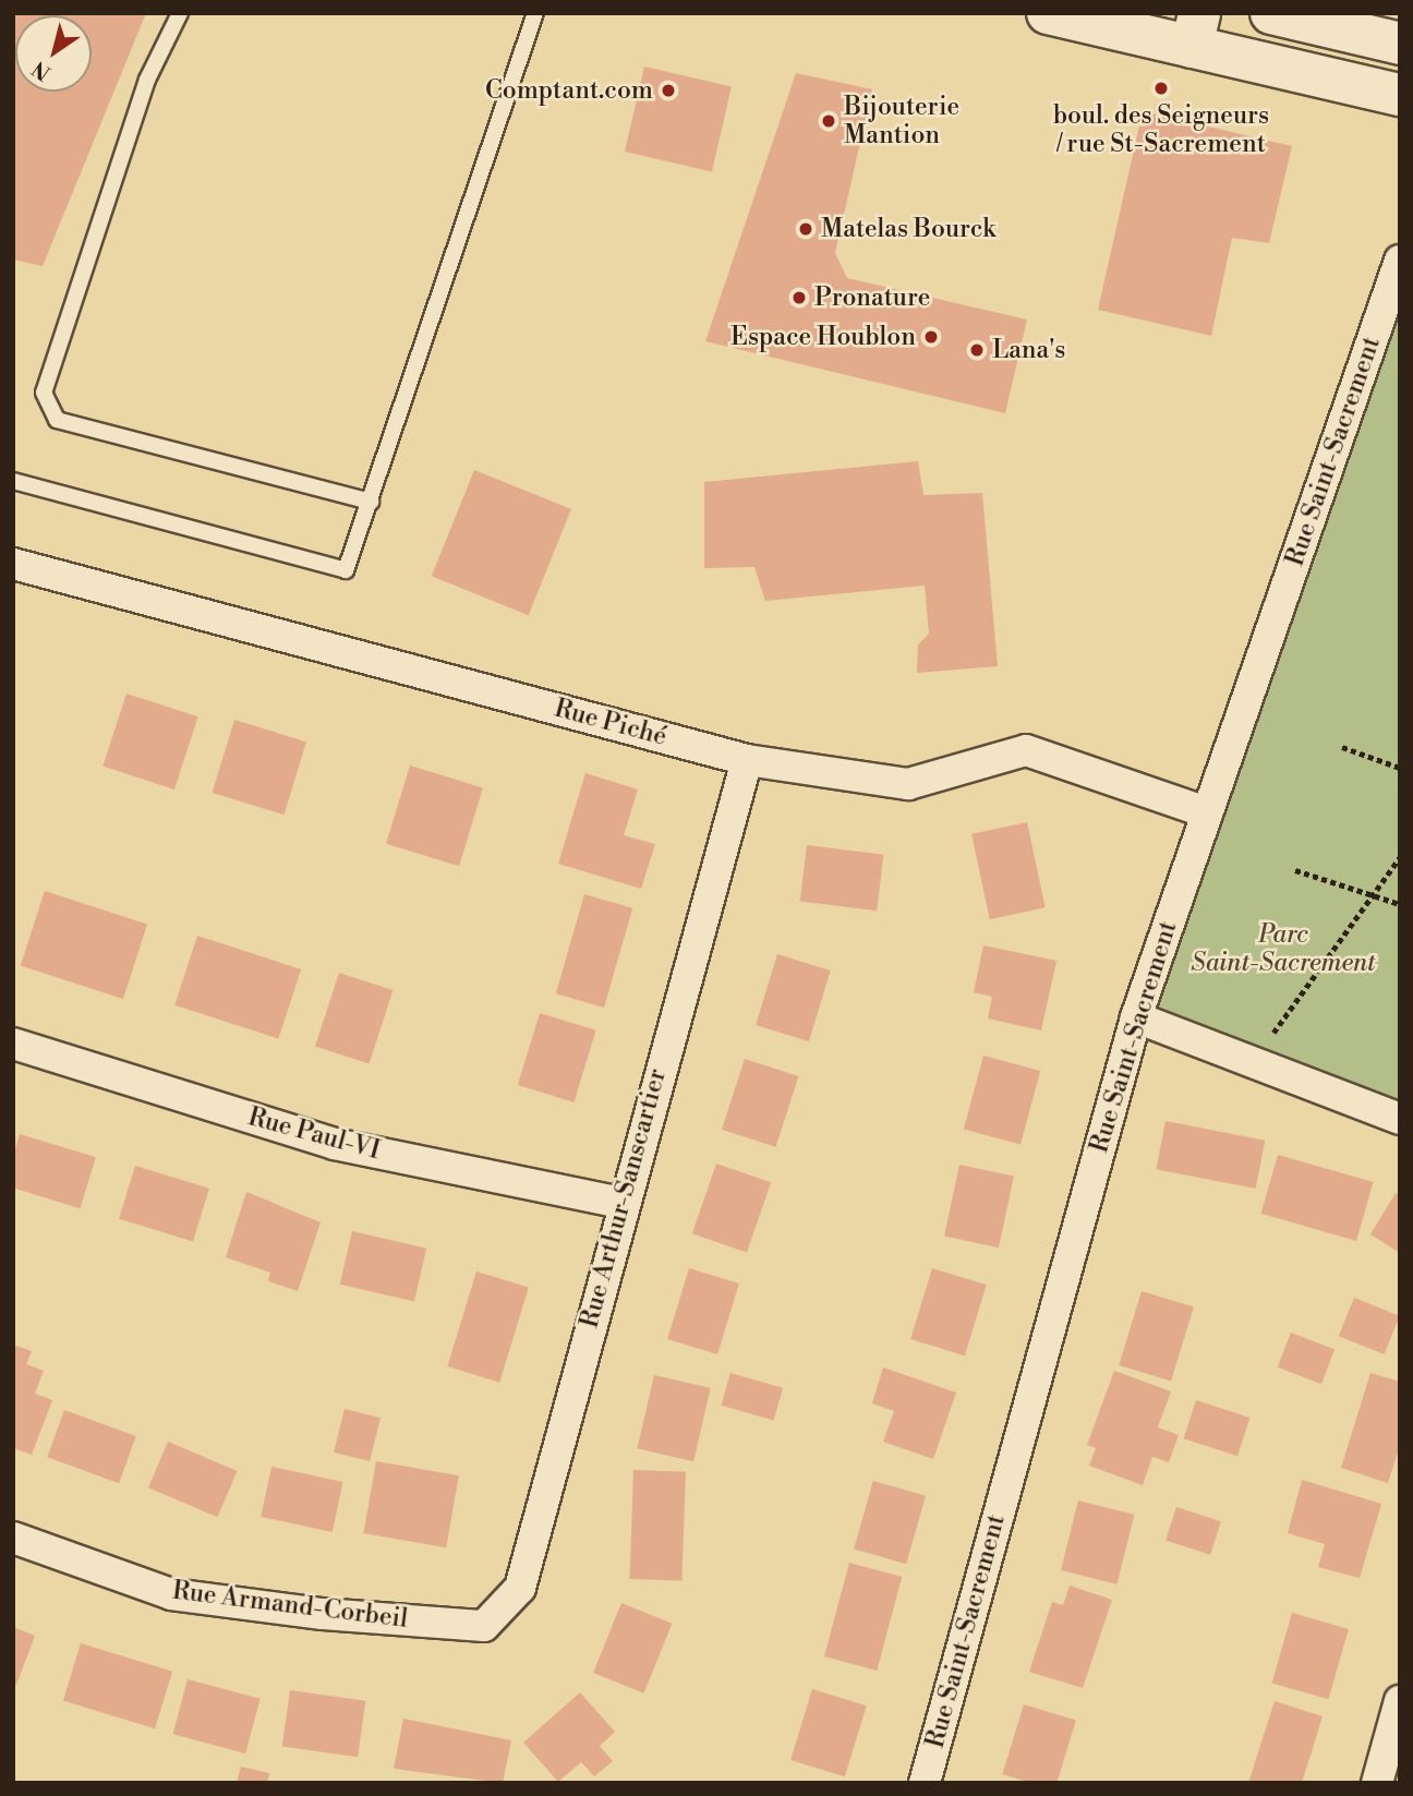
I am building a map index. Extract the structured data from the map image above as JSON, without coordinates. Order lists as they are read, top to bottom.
{
  "streets": {
    "street": [
      "Rue Saint-Sacrement",
      "Rue Piché",
      "Rue Paul-VI",
      "Rue Arthur-Sanscartier",
      "Rue Armand-Corbeil"
    ]
  },
  "crossings": [
    ["Rue Saint-Sacrement", "Rue Piché"],
    ["Rue Piché", "Rue Arthur-Sanscartier"],
    ["Rue Paul-VI", "Rue Arthur-Sanscartier"],
    ["Rue Arthur-Sanscartier", "Rue Armand-Corbeil"]
  ],
  "parks": ["Parc Saint-Sacrement"],
  "places": [
    "boul. des Seigneurs / rue St-Sacrement",
    "Comptant.com",
    "Bijouterie Mantion",
    "Matelas Bourck",
    "Pronature",
    "Espace Houblon",
    "Lana's"
  ],
  "north": "bottom left"
}
